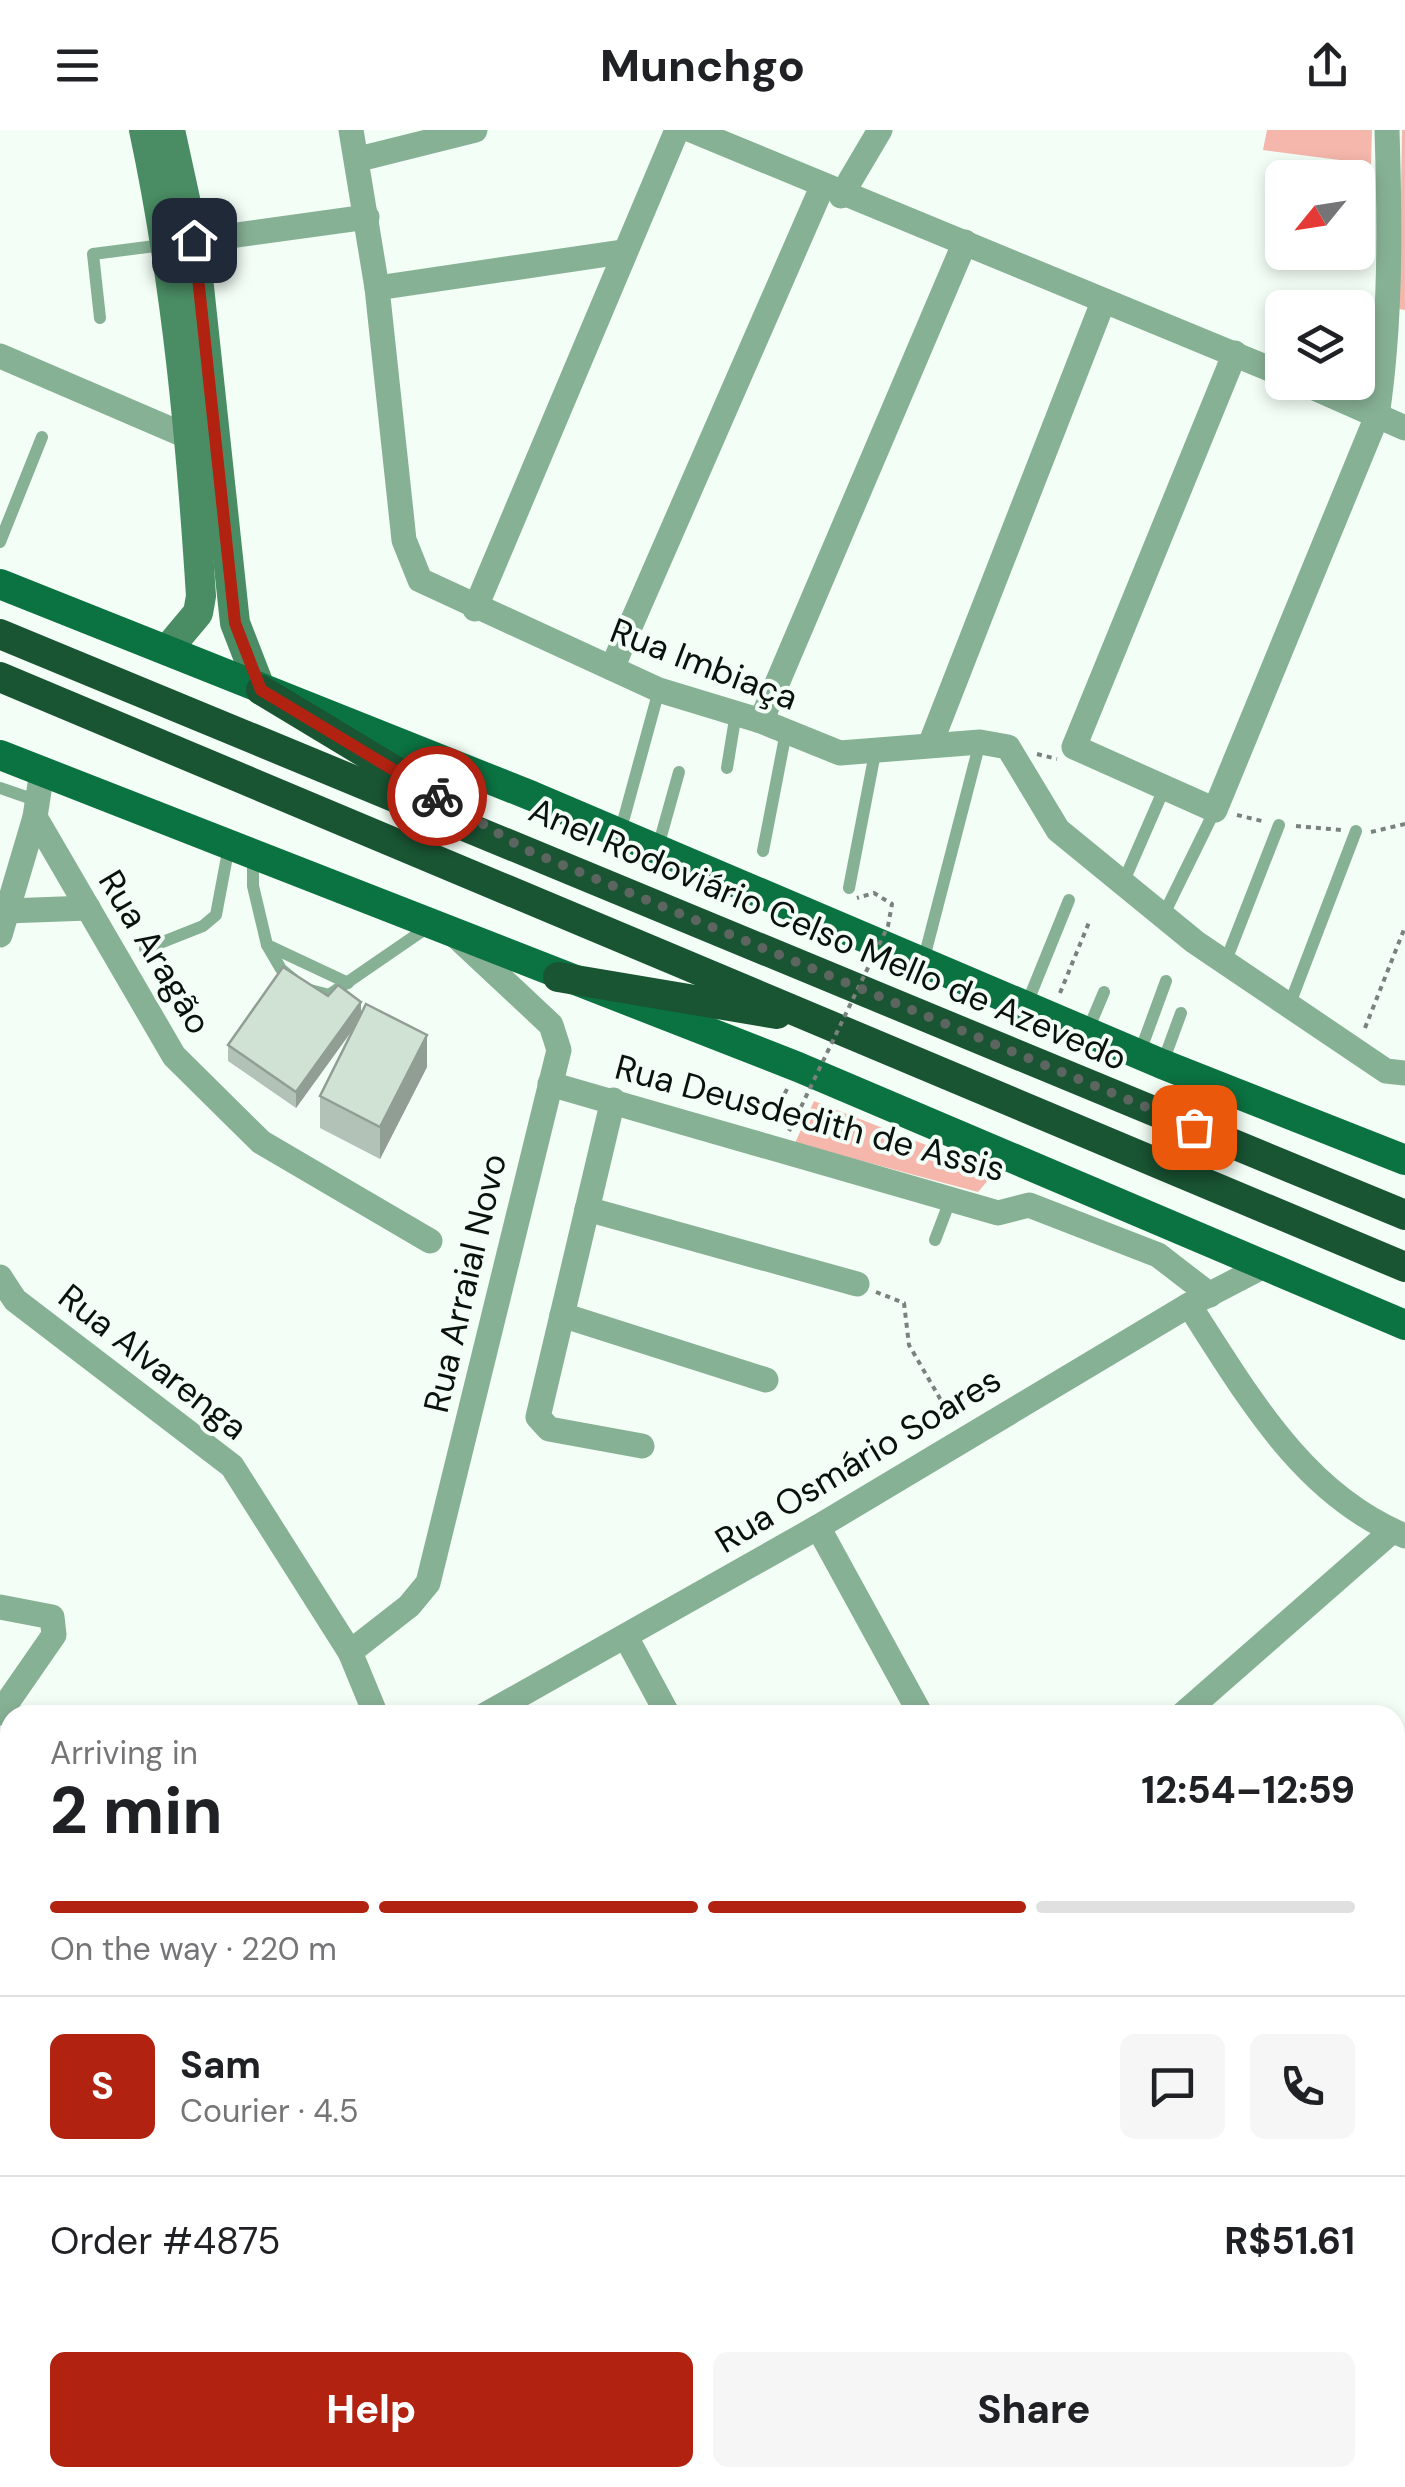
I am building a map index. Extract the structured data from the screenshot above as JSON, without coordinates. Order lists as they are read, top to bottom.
{
  "streets": {
    "highway": ["Anel Rodoviário Celso Mello de Azevedo"],
    "street": [
      "Rua Imbiaça",
      "Rua Aragão",
      "Rua Deusdedith de Assis",
      "Rua Arraial Novo",
      "Rua Alvarenga",
      "Rua Osmário Soares"
    ]
  },
  "crossings": [
    ["Rua Deusdedith de Assis", "Rua Arraial Novo"],
    ["Rua Deusdedith de Assis", "Rua Osmário Soares"],
    ["Rua Arraial Novo", "Rua Alvarenga"]
  ],
  "north": "bottom left",
  "page": {
    "header": "Munchgo",
    "heading": ["2 min", "Arriving in", "12:54–12:59"],
    "panel": [
      "Sam",
      "Courier · 4.5",
      "Order #4875",
      "R$51.61"
    ],
    "bar": "On the way · 220 m",
    "round": "S",
    "buttons": ["Help", "Share"]
  }
}
